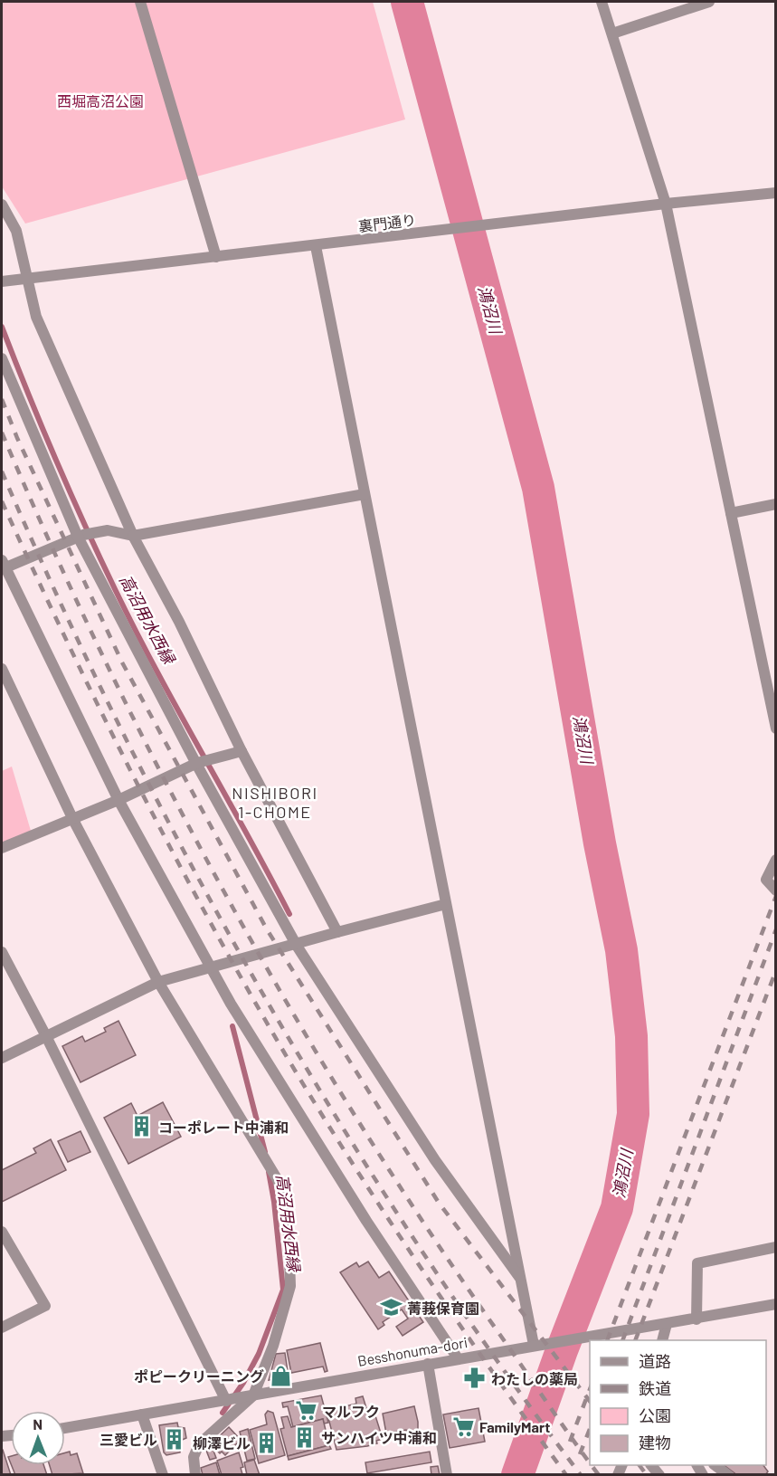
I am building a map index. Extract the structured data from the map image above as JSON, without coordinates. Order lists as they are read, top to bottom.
{
  "streets": {
    "street": ["裏門通り", "Besshonuma-dori"]
  },
  "districts": ["NISHIBORI 1-CHOME"],
  "water": ["鴻沼川", "高沼用水西縁"],
  "parks": ["西堀高沼公園"],
  "places": {
    "building": [
      "コーポレート中浦和",
      "サンハイツ中浦和",
      "三愛ビル",
      "柳澤ビル"
    ],
    "school or university": ["菁莪保育園"],
    "shop": ["ポピークリーニング"],
    "pharmacy": ["わたしの薬局"],
    "supermarket": ["マルフク", "FamilyMart"]
  },
  "legend": [
    "道路",
    "鉄道",
    "公園",
    "建物"
  ],
  "north": "top"
}
